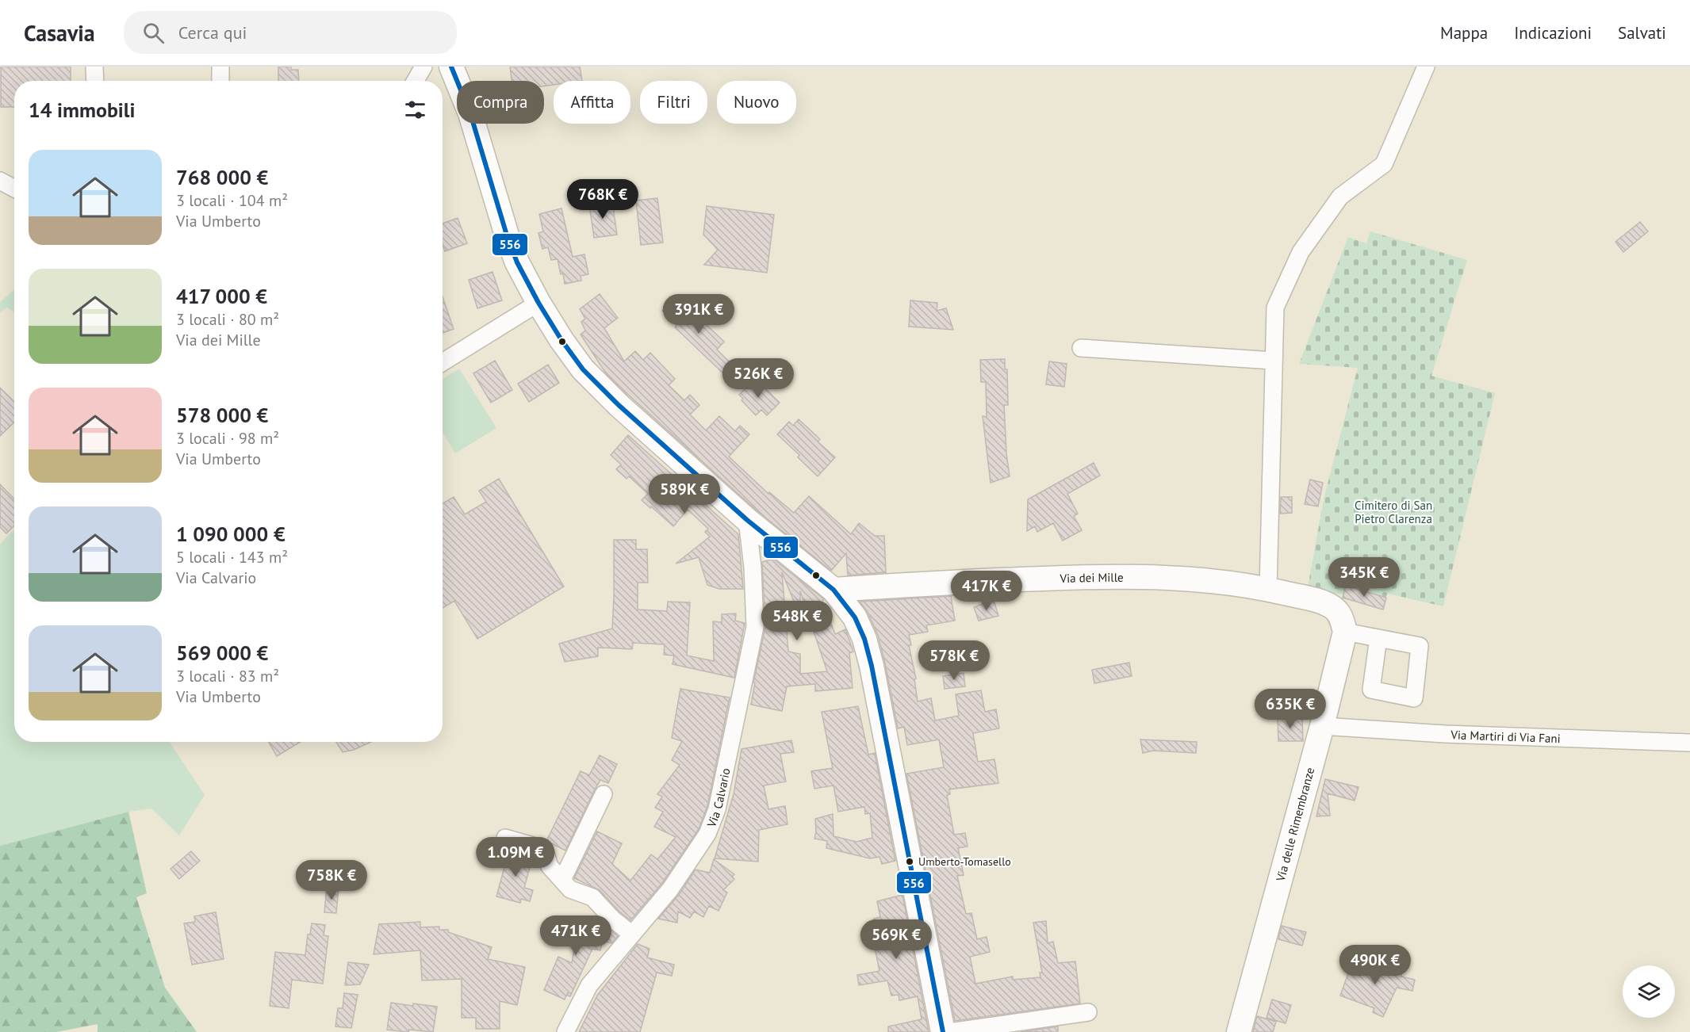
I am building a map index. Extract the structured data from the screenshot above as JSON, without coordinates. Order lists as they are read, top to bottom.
{
  "streets": {
    "main road": ["Via dei Mille", "Via delle Rimembranze"],
    "street": ["Via Martiri di Via Fani", "Via Calvario"]
  },
  "crossings": [
    ["Via dei Mille", "Via delle Rimembranze"],
    ["Via Martiri di Via Fani", "Via delle Rimembranze"]
  ],
  "parks": ["Cimitero di San Pietro Clarenza"],
  "places": ["Umberto-Tomasello"],
  "lines": ["transit line 556"],
  "page": {
    "header": "Casavia",
    "search": "Cerca qui",
    "nav": ["Mappa", "Indicazioni", "Salvati"],
    "chip": [
      "Compra",
      "Affitta",
      "Filtri",
      "Nuovo"
    ],
    "heading": "14 immobili",
    "list": [
      {
        "name": "768 000 €",
        "note": "3 locali · 104 m² · Via Umberto"
      },
      {
        "name": "417 000 €",
        "note": "3 locali · 80 m² · Via dei Mille"
      },
      {
        "name": "578 000 €",
        "note": "3 locali · 98 m² · Via Umberto"
      },
      {
        "name": "1 090 000 €",
        "note": "5 locali · 143 m² · Via Calvario"
      },
      {
        "name": "569 000 €",
        "note": "3 locali · 83 m² · Via Umberto"
      }
    ],
    "price": [
      "768K €",
      "391K €",
      "526K €",
      "589K €",
      "345K €",
      "417K €",
      "548K €",
      "578K €",
      "635K €",
      "1.09M €",
      "758K €",
      "471K €",
      "569K €",
      "490K €"
    ]
  }
}
